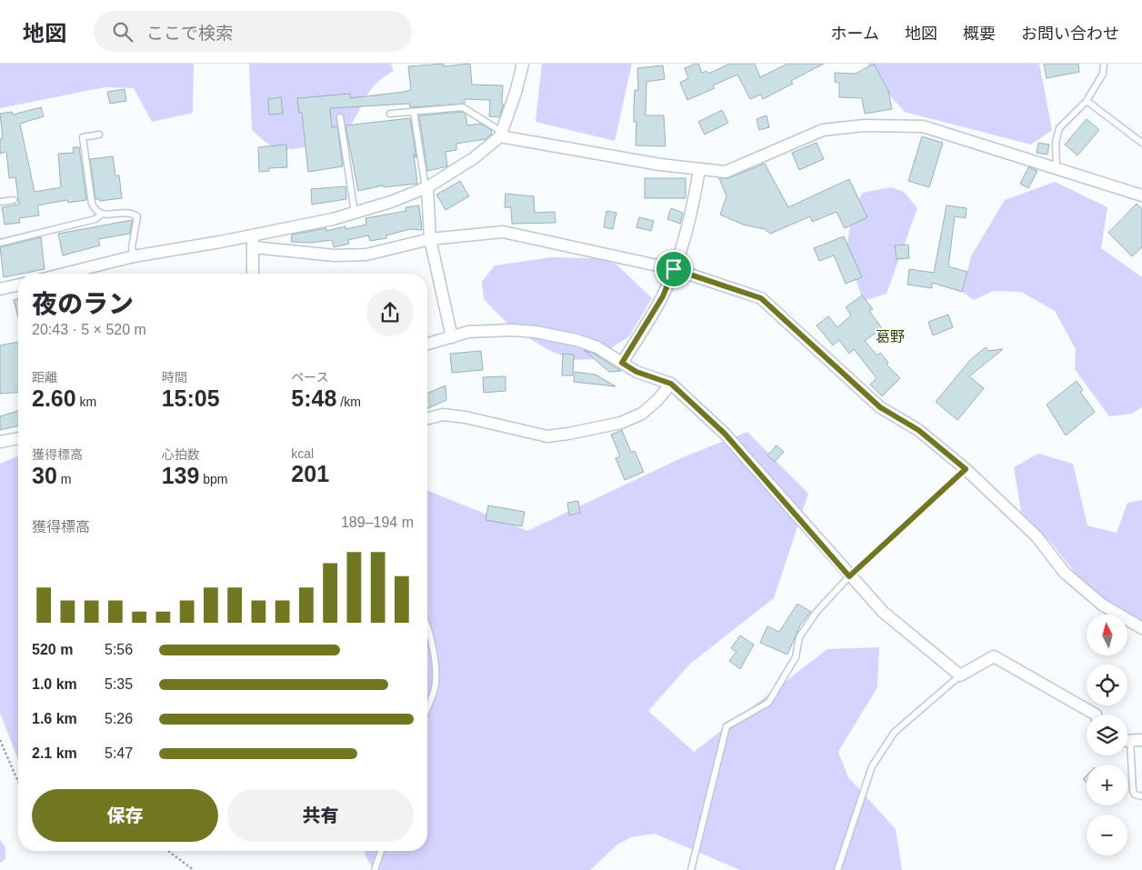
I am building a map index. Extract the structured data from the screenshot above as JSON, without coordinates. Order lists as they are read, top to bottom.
{
  "districts": ["葛野"],
  "north": "top",
  "page": {
    "header": "地図",
    "search": "ここで検索",
    "nav": [
      "ホーム",
      "地図",
      "概要",
      "お問い合わせ"
    ],
    "heading": ["夜のラン", "20:43 · 5 × 520 m"],
    "stats": [
      ["距離", "2.60 km"],
      ["時間", "15:05"],
      ["ペース", "5:48 /km"],
      ["獲得標高", "30 m"],
      ["心拍数", "139 bpm"],
      ["kcal", "201"]
    ],
    "chart": ["獲得標高", "189–194 m"],
    "map_buttons": ["+", "−"],
    "list": [
      {
        "name": "520 m",
        "note": "5:56"
      },
      {
        "name": "1.0 km",
        "note": "5:35"
      },
      {
        "name": "1.6 km",
        "note": "5:26"
      },
      {
        "name": "2.1 km",
        "note": "5:47"
      }
    ],
    "buttons": ["保存", "共有"]
  }
}
